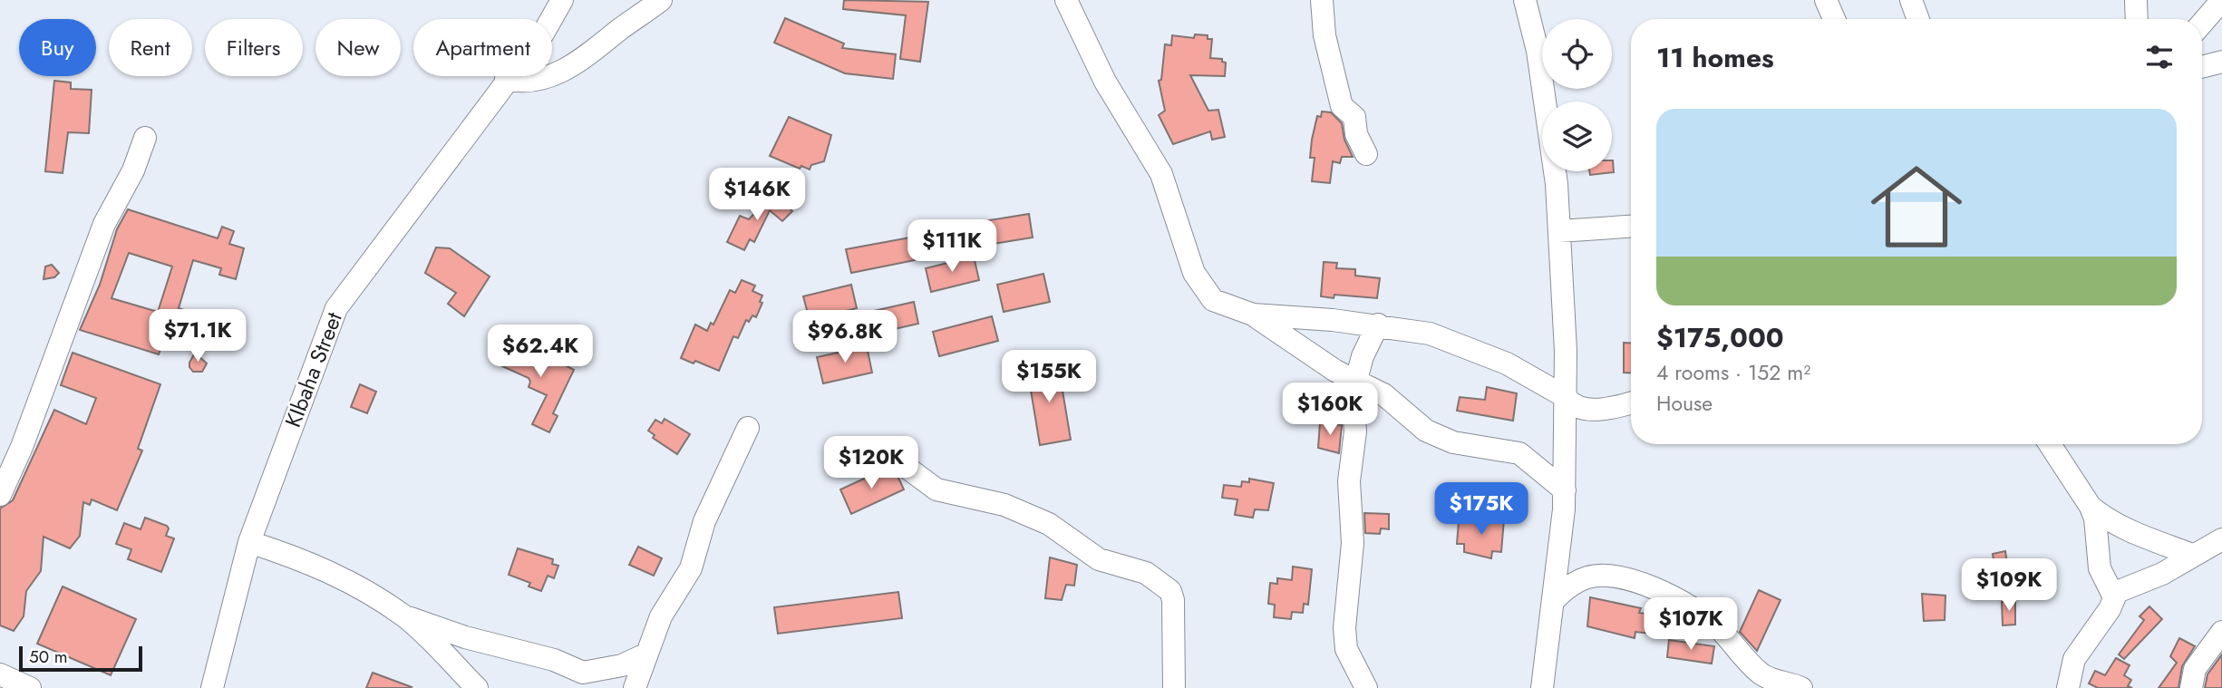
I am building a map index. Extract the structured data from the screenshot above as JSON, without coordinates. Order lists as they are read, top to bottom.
{
  "streets": {
    "street": ["KIbaha Street"]
  },
  "scale_bar": "50 m",
  "page": {
    "chip": [
      "Buy",
      "Rent",
      "Filters",
      "New",
      "Apartment"
    ],
    "heading": "11 homes",
    "list": [
      {
        "name": "$175,000",
        "note": "4 rooms · 152 m² · House"
      }
    ],
    "price": [
      "$146K",
      "$111K",
      "$71.1K",
      "$96.8K",
      "$62.4K",
      "$155K",
      "$160K",
      "$120K",
      "$175K",
      "$109K",
      "$107K"
    ],
    "scale": "50 m"
  }
}
